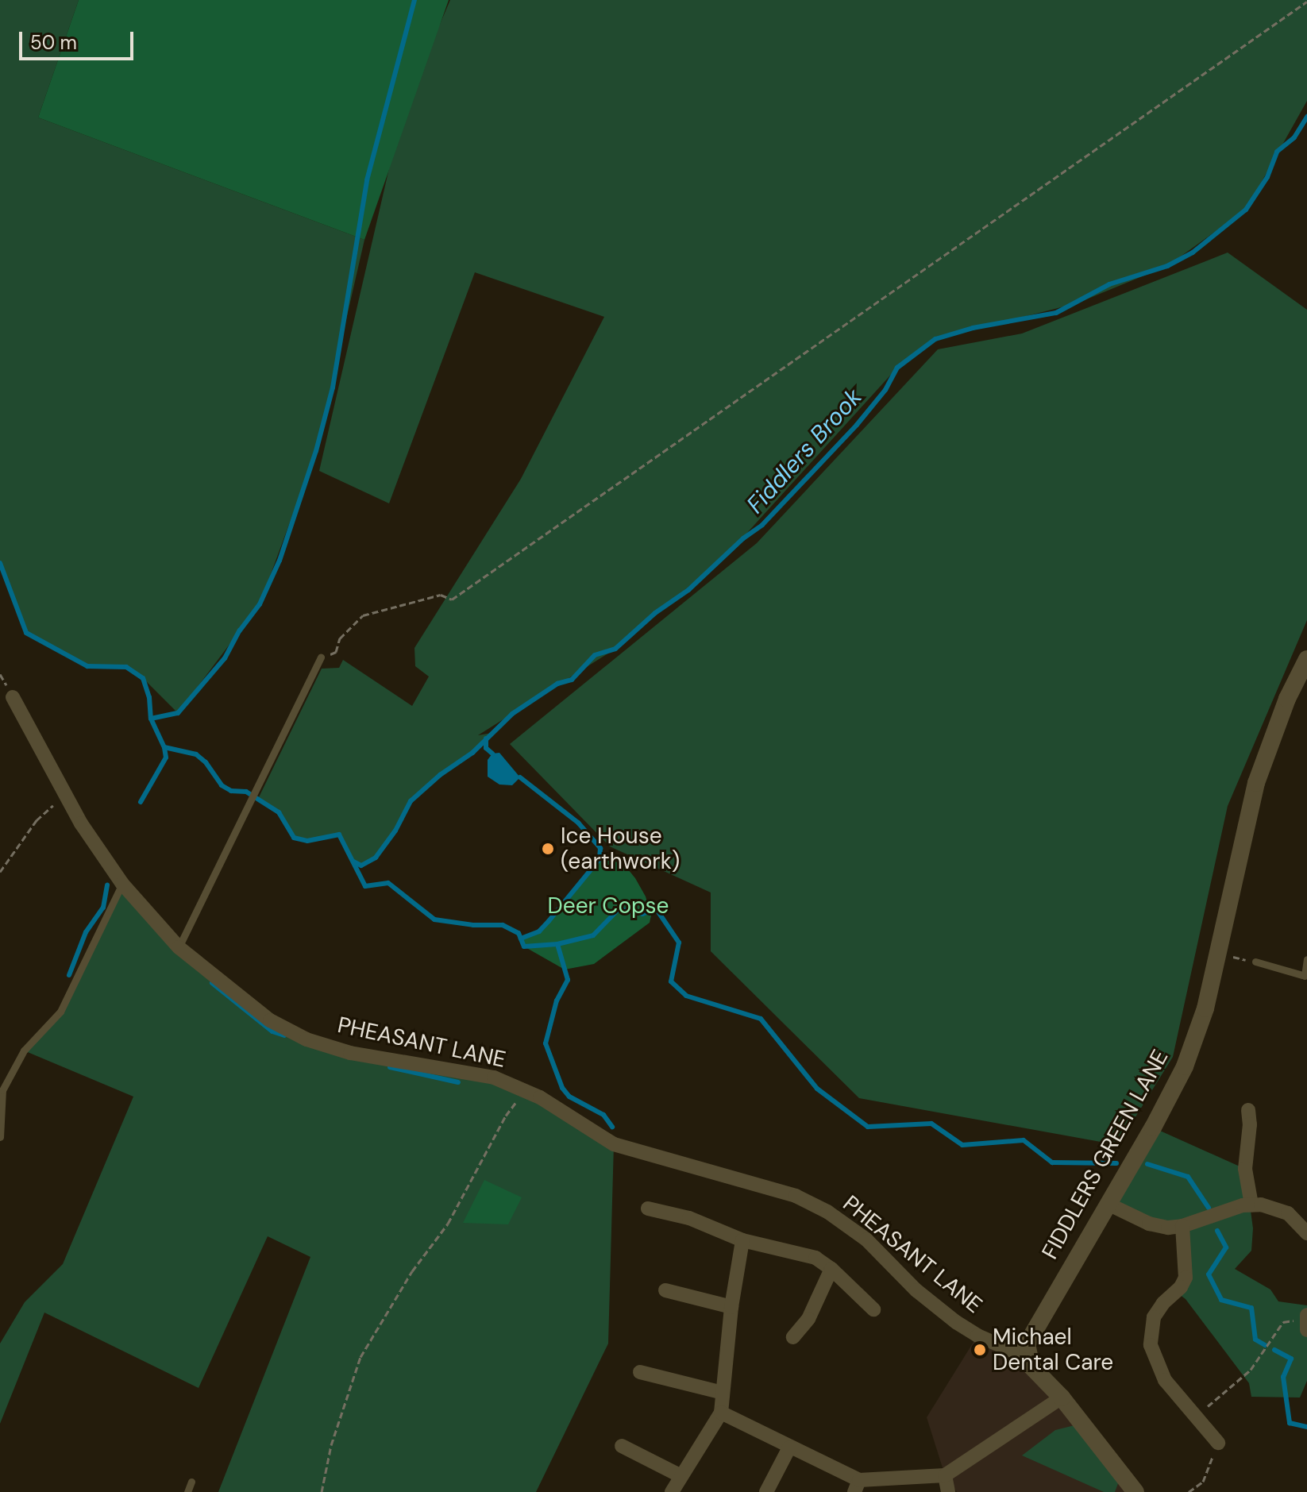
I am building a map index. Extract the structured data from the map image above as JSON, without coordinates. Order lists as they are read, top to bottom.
{
  "streets": {
    "street": ["PHEASANT LANE", "FIDDLERS GREEN LANE"]
  },
  "crossings": [
    ["PHEASANT LANE", "FIDDLERS GREEN LANE"]
  ],
  "water": ["Fiddlers Brook"],
  "parks": ["Deer Copse"],
  "places": ["Ice House (earthwork)", "Michael Dental Care"],
  "scale_bar": "50 m"
}
